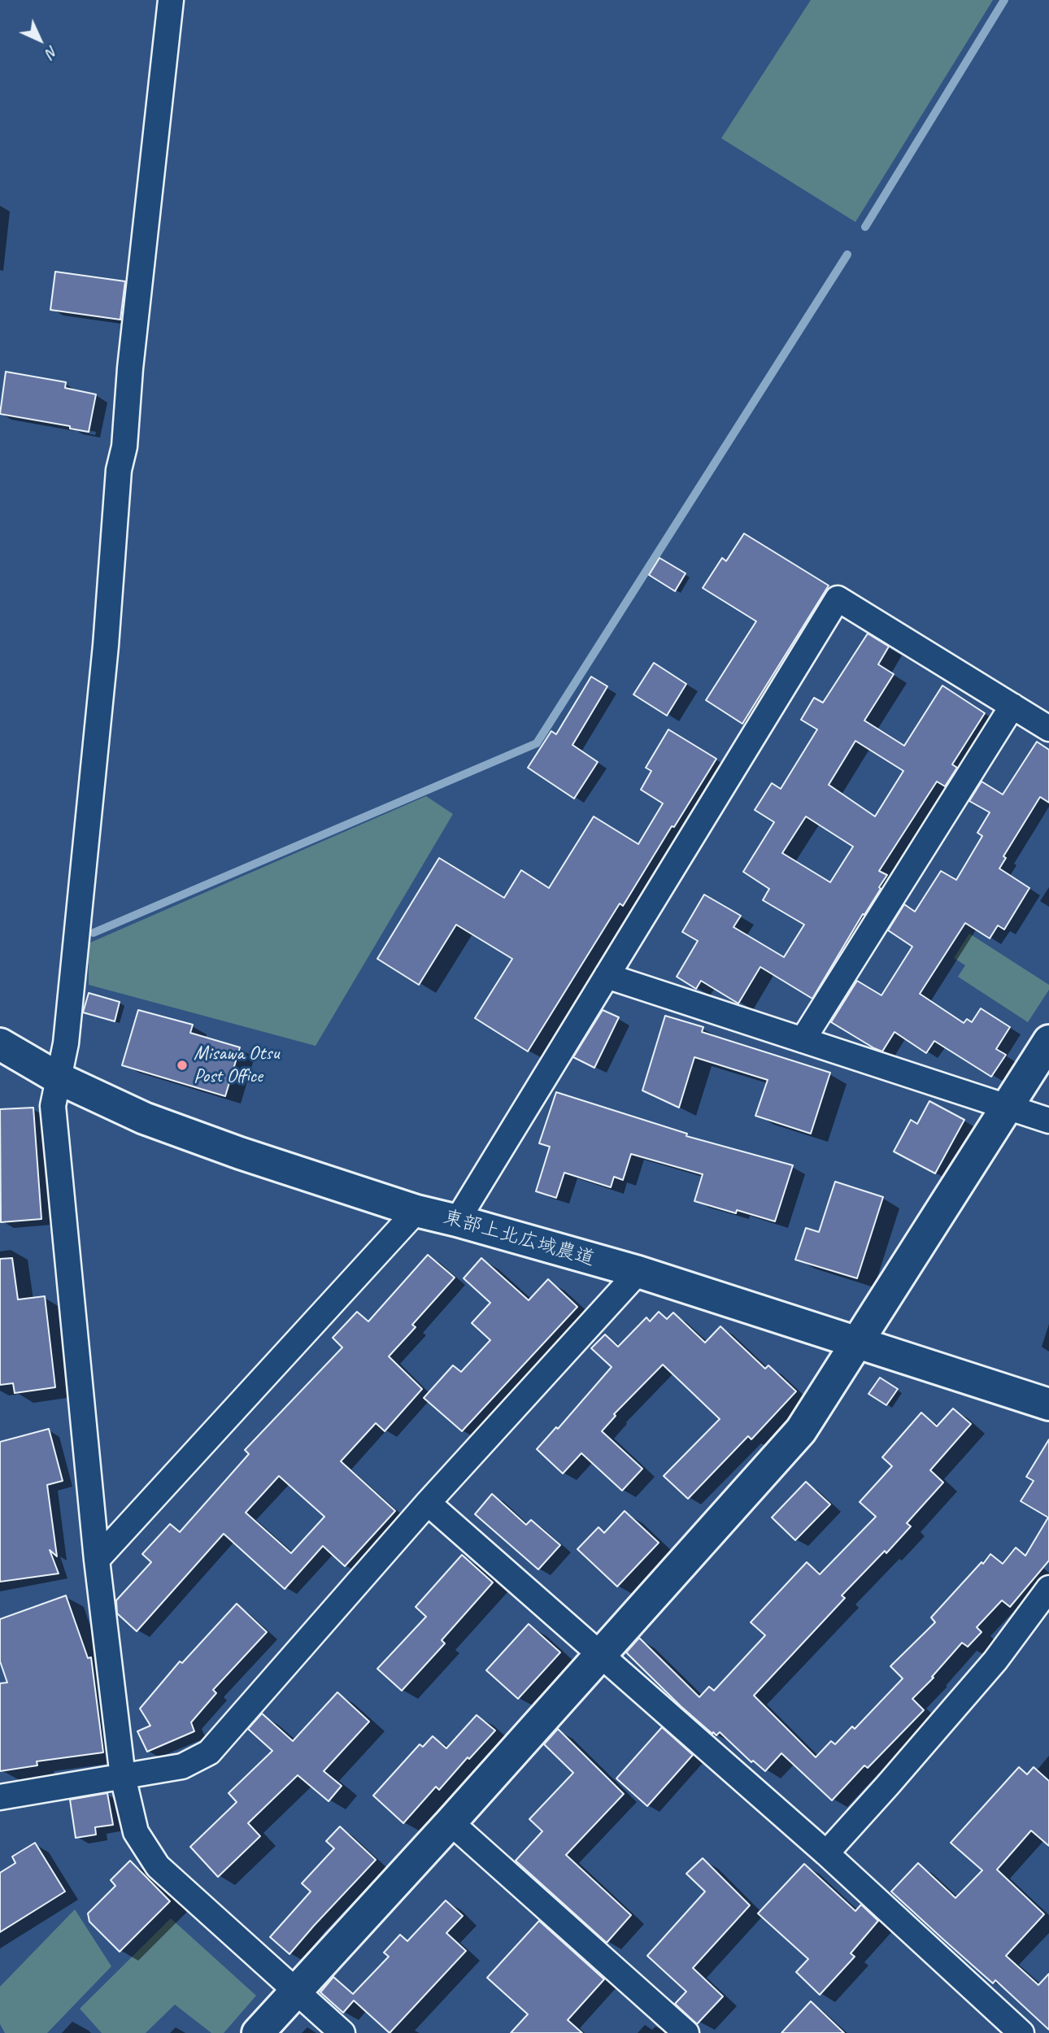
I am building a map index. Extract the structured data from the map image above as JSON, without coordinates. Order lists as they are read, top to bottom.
{
  "streets": {
    "street": ["東部上北広域農道"]
  },
  "places": ["Misawa Otsu Post Office"],
  "north": "bottom right"
}
